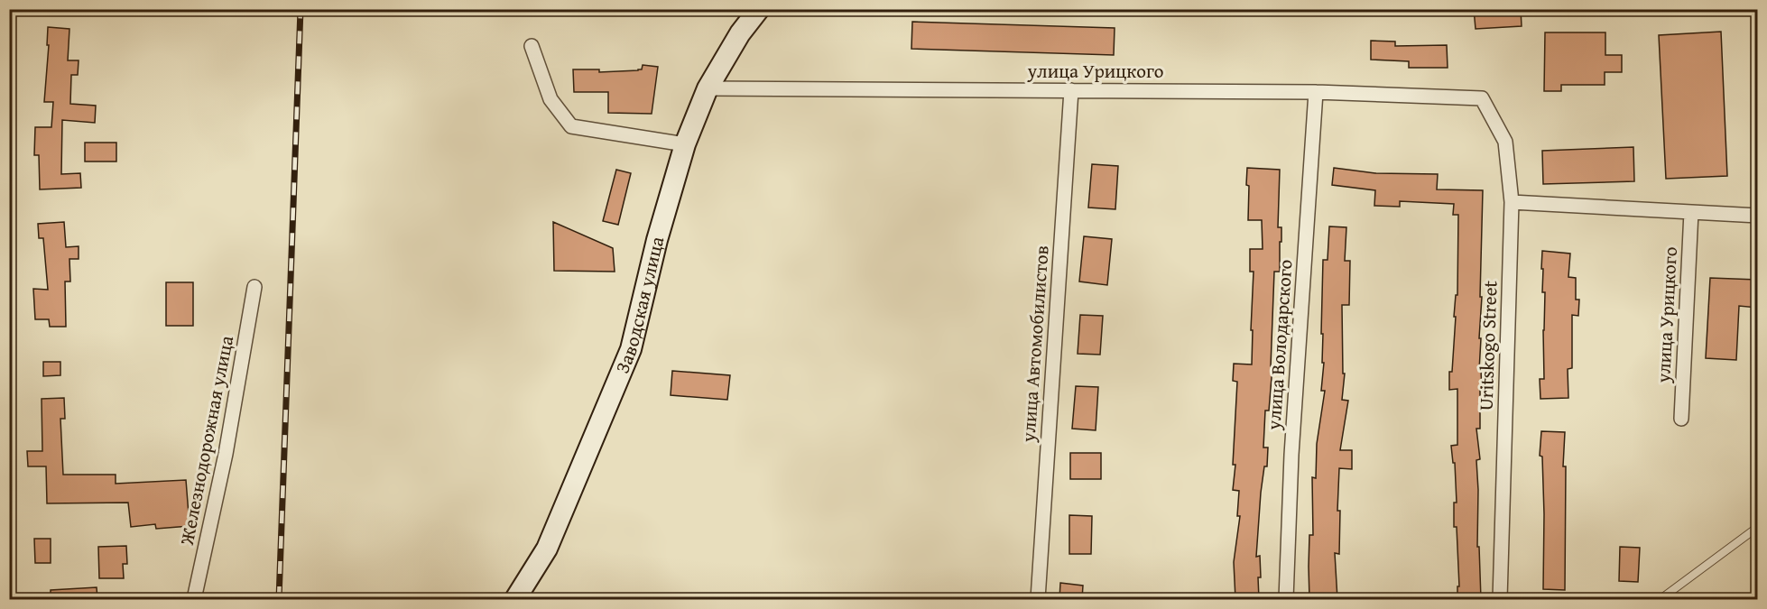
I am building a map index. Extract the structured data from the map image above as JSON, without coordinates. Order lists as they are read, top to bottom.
{
  "streets": {
    "main road": ["Заводская улица"],
    "street": [
      "улица Урицкого",
      "улица Автомобилистов",
      "улица Володарского",
      "Uritskogo Street",
      "Железнодорожная улица"
    ]
  },
  "crossings": [
    ["улица Урицкого", "Заводская улица"],
    ["улица Урицкого", "улица Автомобилистов"],
    ["улица Урицкого", "улица Володарского"],
    ["улица Урицкого", "Uritskogo Street"]
  ]
}
